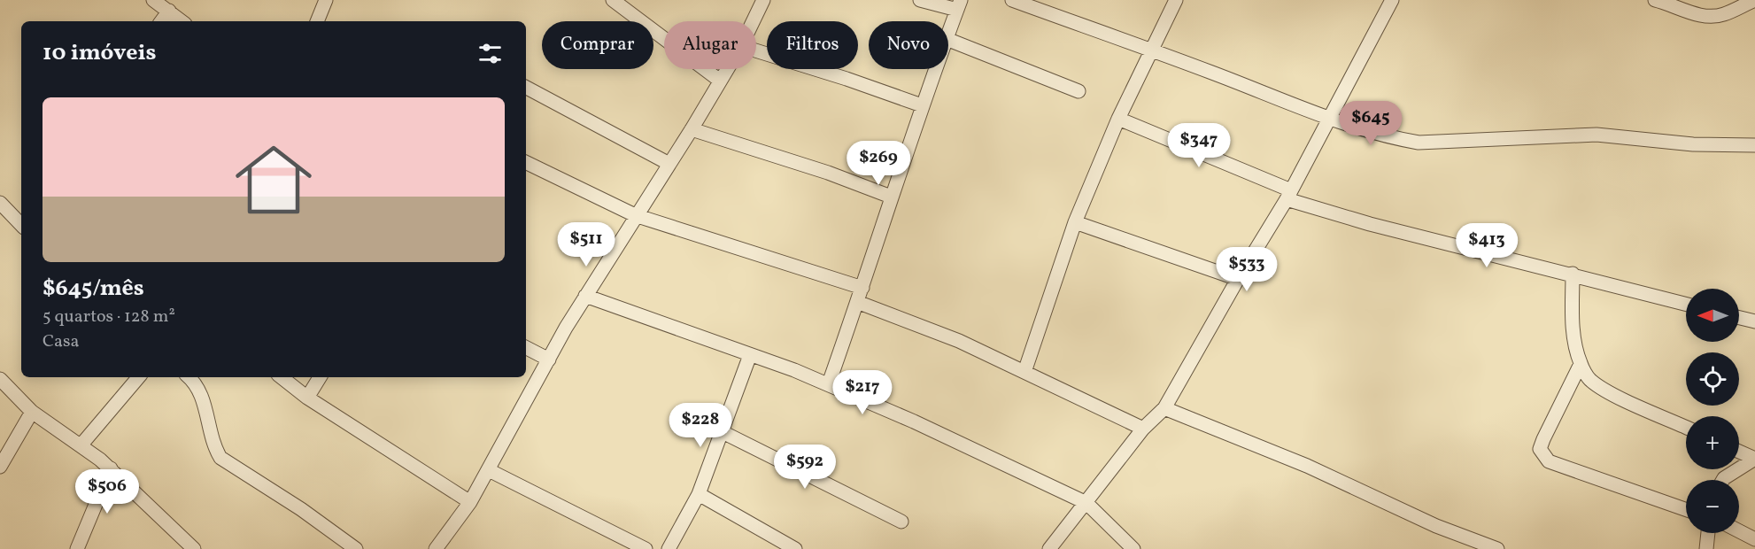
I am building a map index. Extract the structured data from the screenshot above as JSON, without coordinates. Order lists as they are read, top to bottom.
{
  "north": "left",
  "page": {
    "chip": [
      "Comprar",
      "Alugar",
      "Filtros",
      "Novo"
    ],
    "heading": "10 imóveis",
    "list": [
      {
        "name": "$645/mês",
        "note": "5 quartos · 128 m² · Casa"
      }
    ],
    "price": [
      "$645",
      "$347",
      "$269",
      "$511",
      "$413",
      "$533",
      "$217",
      "$228",
      "$592",
      "$506"
    ],
    "map_buttons": ["+", "−"]
  }
}
